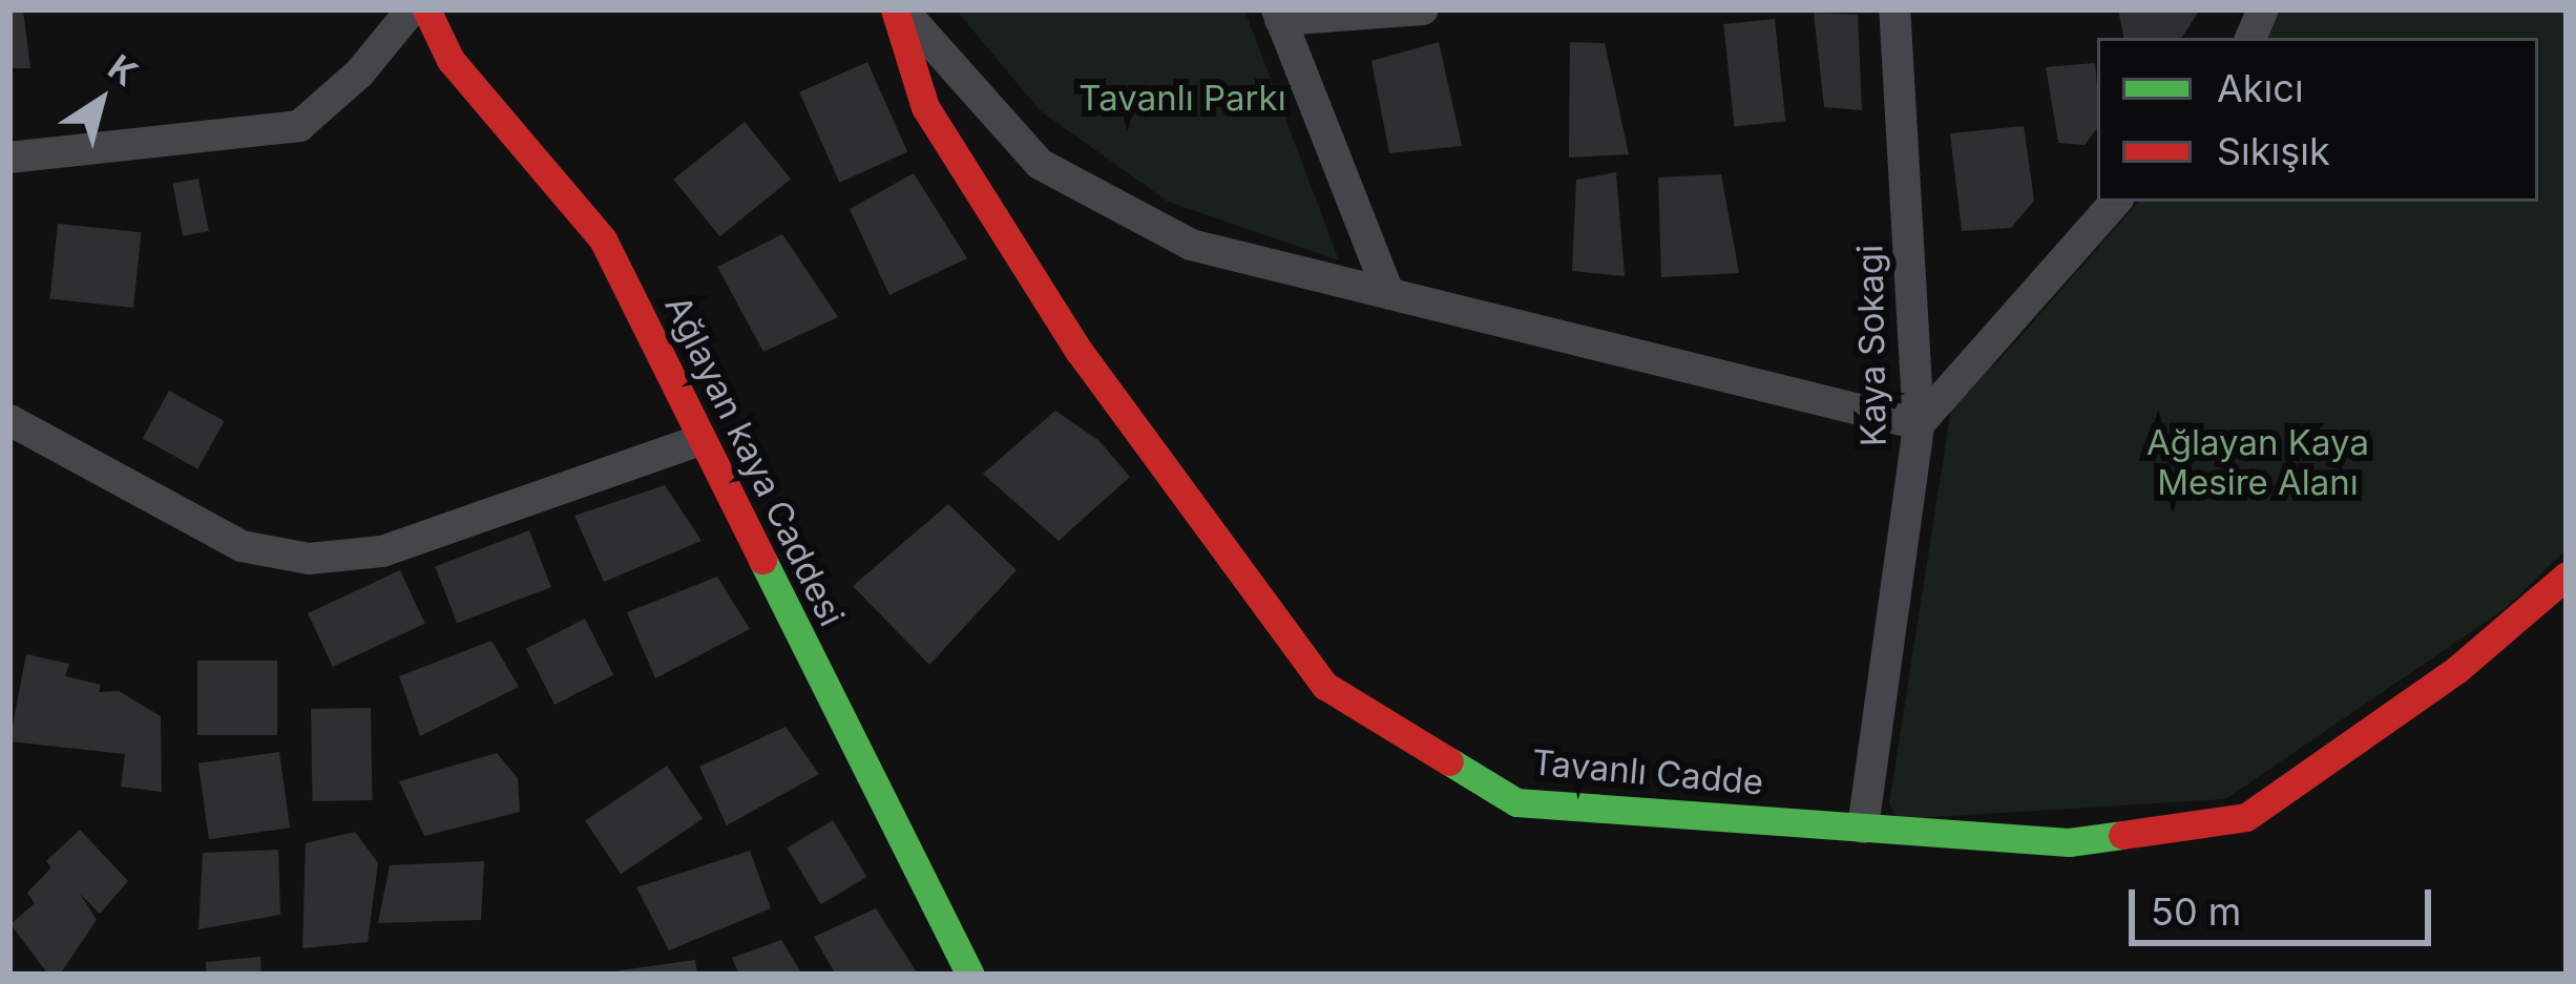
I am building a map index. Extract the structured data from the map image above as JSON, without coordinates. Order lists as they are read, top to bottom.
{
  "streets": {
    "street": ["Kaya Sokagi", "Ağlayan kaya Caddesi", "Tavanlı Cadde"]
  },
  "crossings": [
    ["Kaya Sokagi", "Tavanlı Cadde"]
  ],
  "parks": ["Tavanlı Parkı", "Ağlayan Kaya Mesire Alanı"],
  "legend": ["Akıcı", "Sıkışık"],
  "scale_bar": "50 m",
  "north": "top right"
}
